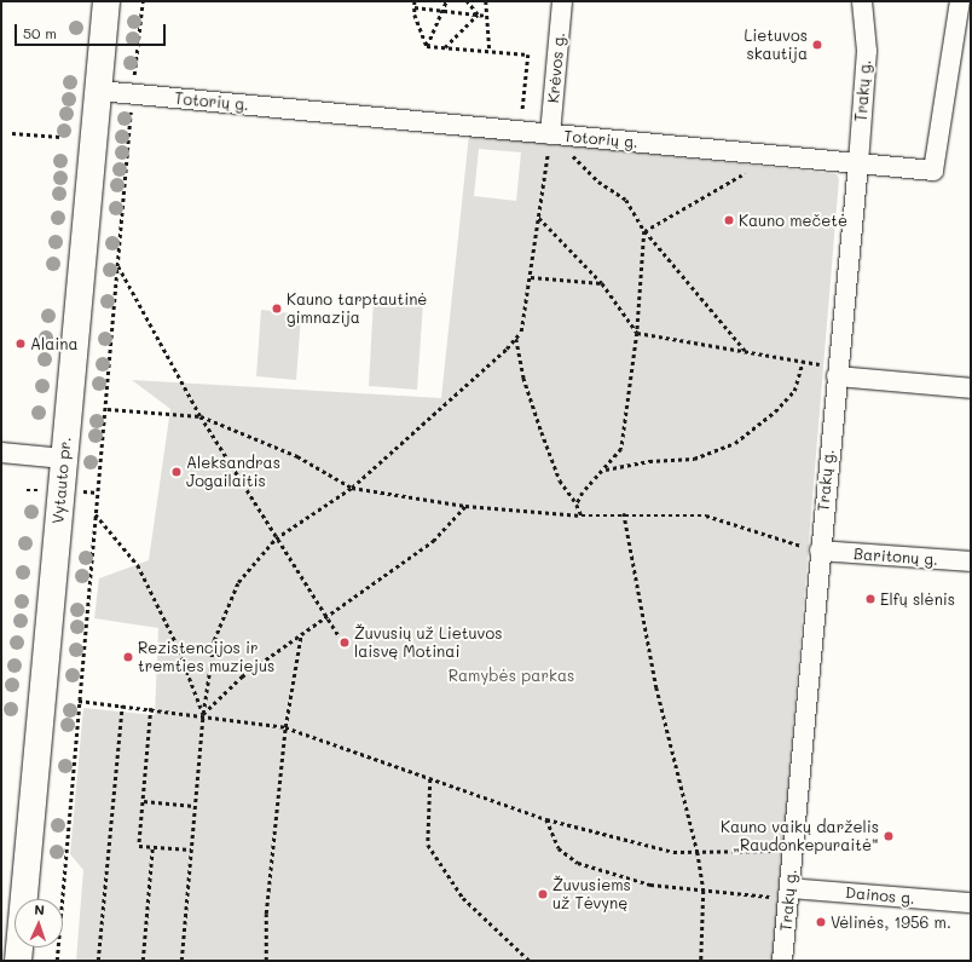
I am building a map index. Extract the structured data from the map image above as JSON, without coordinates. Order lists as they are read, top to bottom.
{
  "streets": {
    "main road": ["Vytauto pr."],
    "street": [
      "Krėvos g.",
      "Trakų g.",
      "Totorių g.",
      "Baritonų g.",
      "Dainos g."
    ]
  },
  "crossings": [
    ["Krėvos g.", "Totorių g."],
    ["Trakų g.", "Totorių g."],
    ["Trakų g.", "Baritonų g."],
    ["Trakų g.", "Dainos g."],
    ["Totorių g.", "Vytauto pr."]
  ],
  "parks": ["Ramybės parkas"],
  "places": [
    "Lietuvos skautija",
    "Kauno mečetė",
    "Kauno tarptautinė gimnazija",
    "Alaina",
    "Aleksandras Jogailaitis",
    "Elfų slėnis",
    "Žuvusių už Lietuvos laisvę Motinai",
    "Rezistencijos ir tremties muziejus",
    "Kauno vaikų darželis „Raudonkepuraitė“",
    "Žuvusiems už Tėvynę",
    "Vėlinės, 1956 m."
  ],
  "scale_bar": "50 m",
  "north": "top"
}
